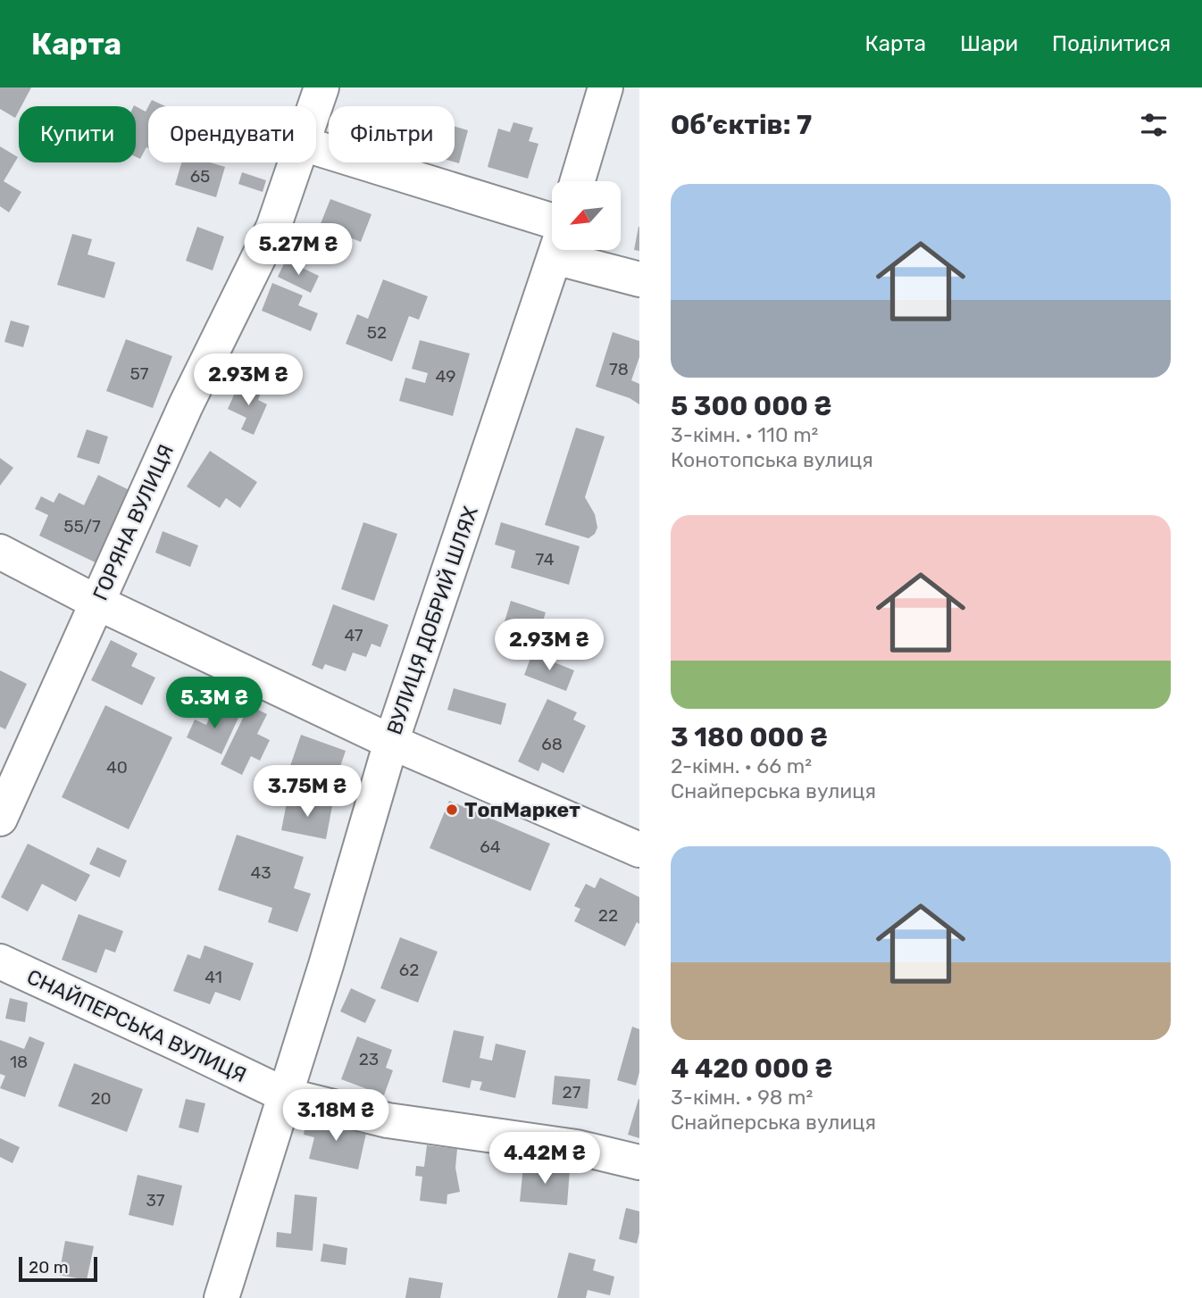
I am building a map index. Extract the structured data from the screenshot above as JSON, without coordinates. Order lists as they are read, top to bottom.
{
  "streets": {
    "street": ["ГОРЯНА ВУЛИЦЯ", "ВУЛИЦЯ ДОБРИЙ ШЛЯХ", "СНАЙПЕРСЬКА ВУЛИЦЯ"]
  },
  "crossings": [
    ["ВУЛИЦЯ ДОБРИЙ ШЛЯХ", "СНАЙПЕРСЬКА ВУЛИЦЯ"]
  ],
  "places": ["ТопМаркет"],
  "house_numbers": [
    "65",
    "52",
    "78",
    "57",
    "49",
    "55/7",
    "74",
    "47",
    "68",
    "40",
    "64",
    "43",
    "22",
    "62",
    "41",
    "23",
    "18",
    "27",
    "20",
    "37"
  ],
  "scale_bar": "20 m",
  "north": "bottom left",
  "page": {
    "header": "Карта",
    "nav": ["Карта", "Шари", "Поділитися"],
    "heading": "Об’єктів: 7",
    "chip": ["Купити", "Орендувати", "Фільтри"],
    "list": [
      {
        "name": "5 300 000 ₴",
        "note": "3-кімн. · 110 m² · Конотопська вулиця"
      },
      {
        "name": "3 180 000 ₴",
        "note": "2-кімн. · 66 m² · Снайперська вулиця"
      },
      {
        "name": "4 420 000 ₴",
        "note": "3-кімн. · 98 m² · Снайперська вулиця"
      }
    ],
    "price": [
      "5.27M ₴",
      "2.93M ₴",
      "2.93M ₴",
      "5.3M ₴",
      "3.75M ₴",
      "3.18M ₴",
      "4.42M ₴"
    ],
    "scale": "20 m"
  }
}
